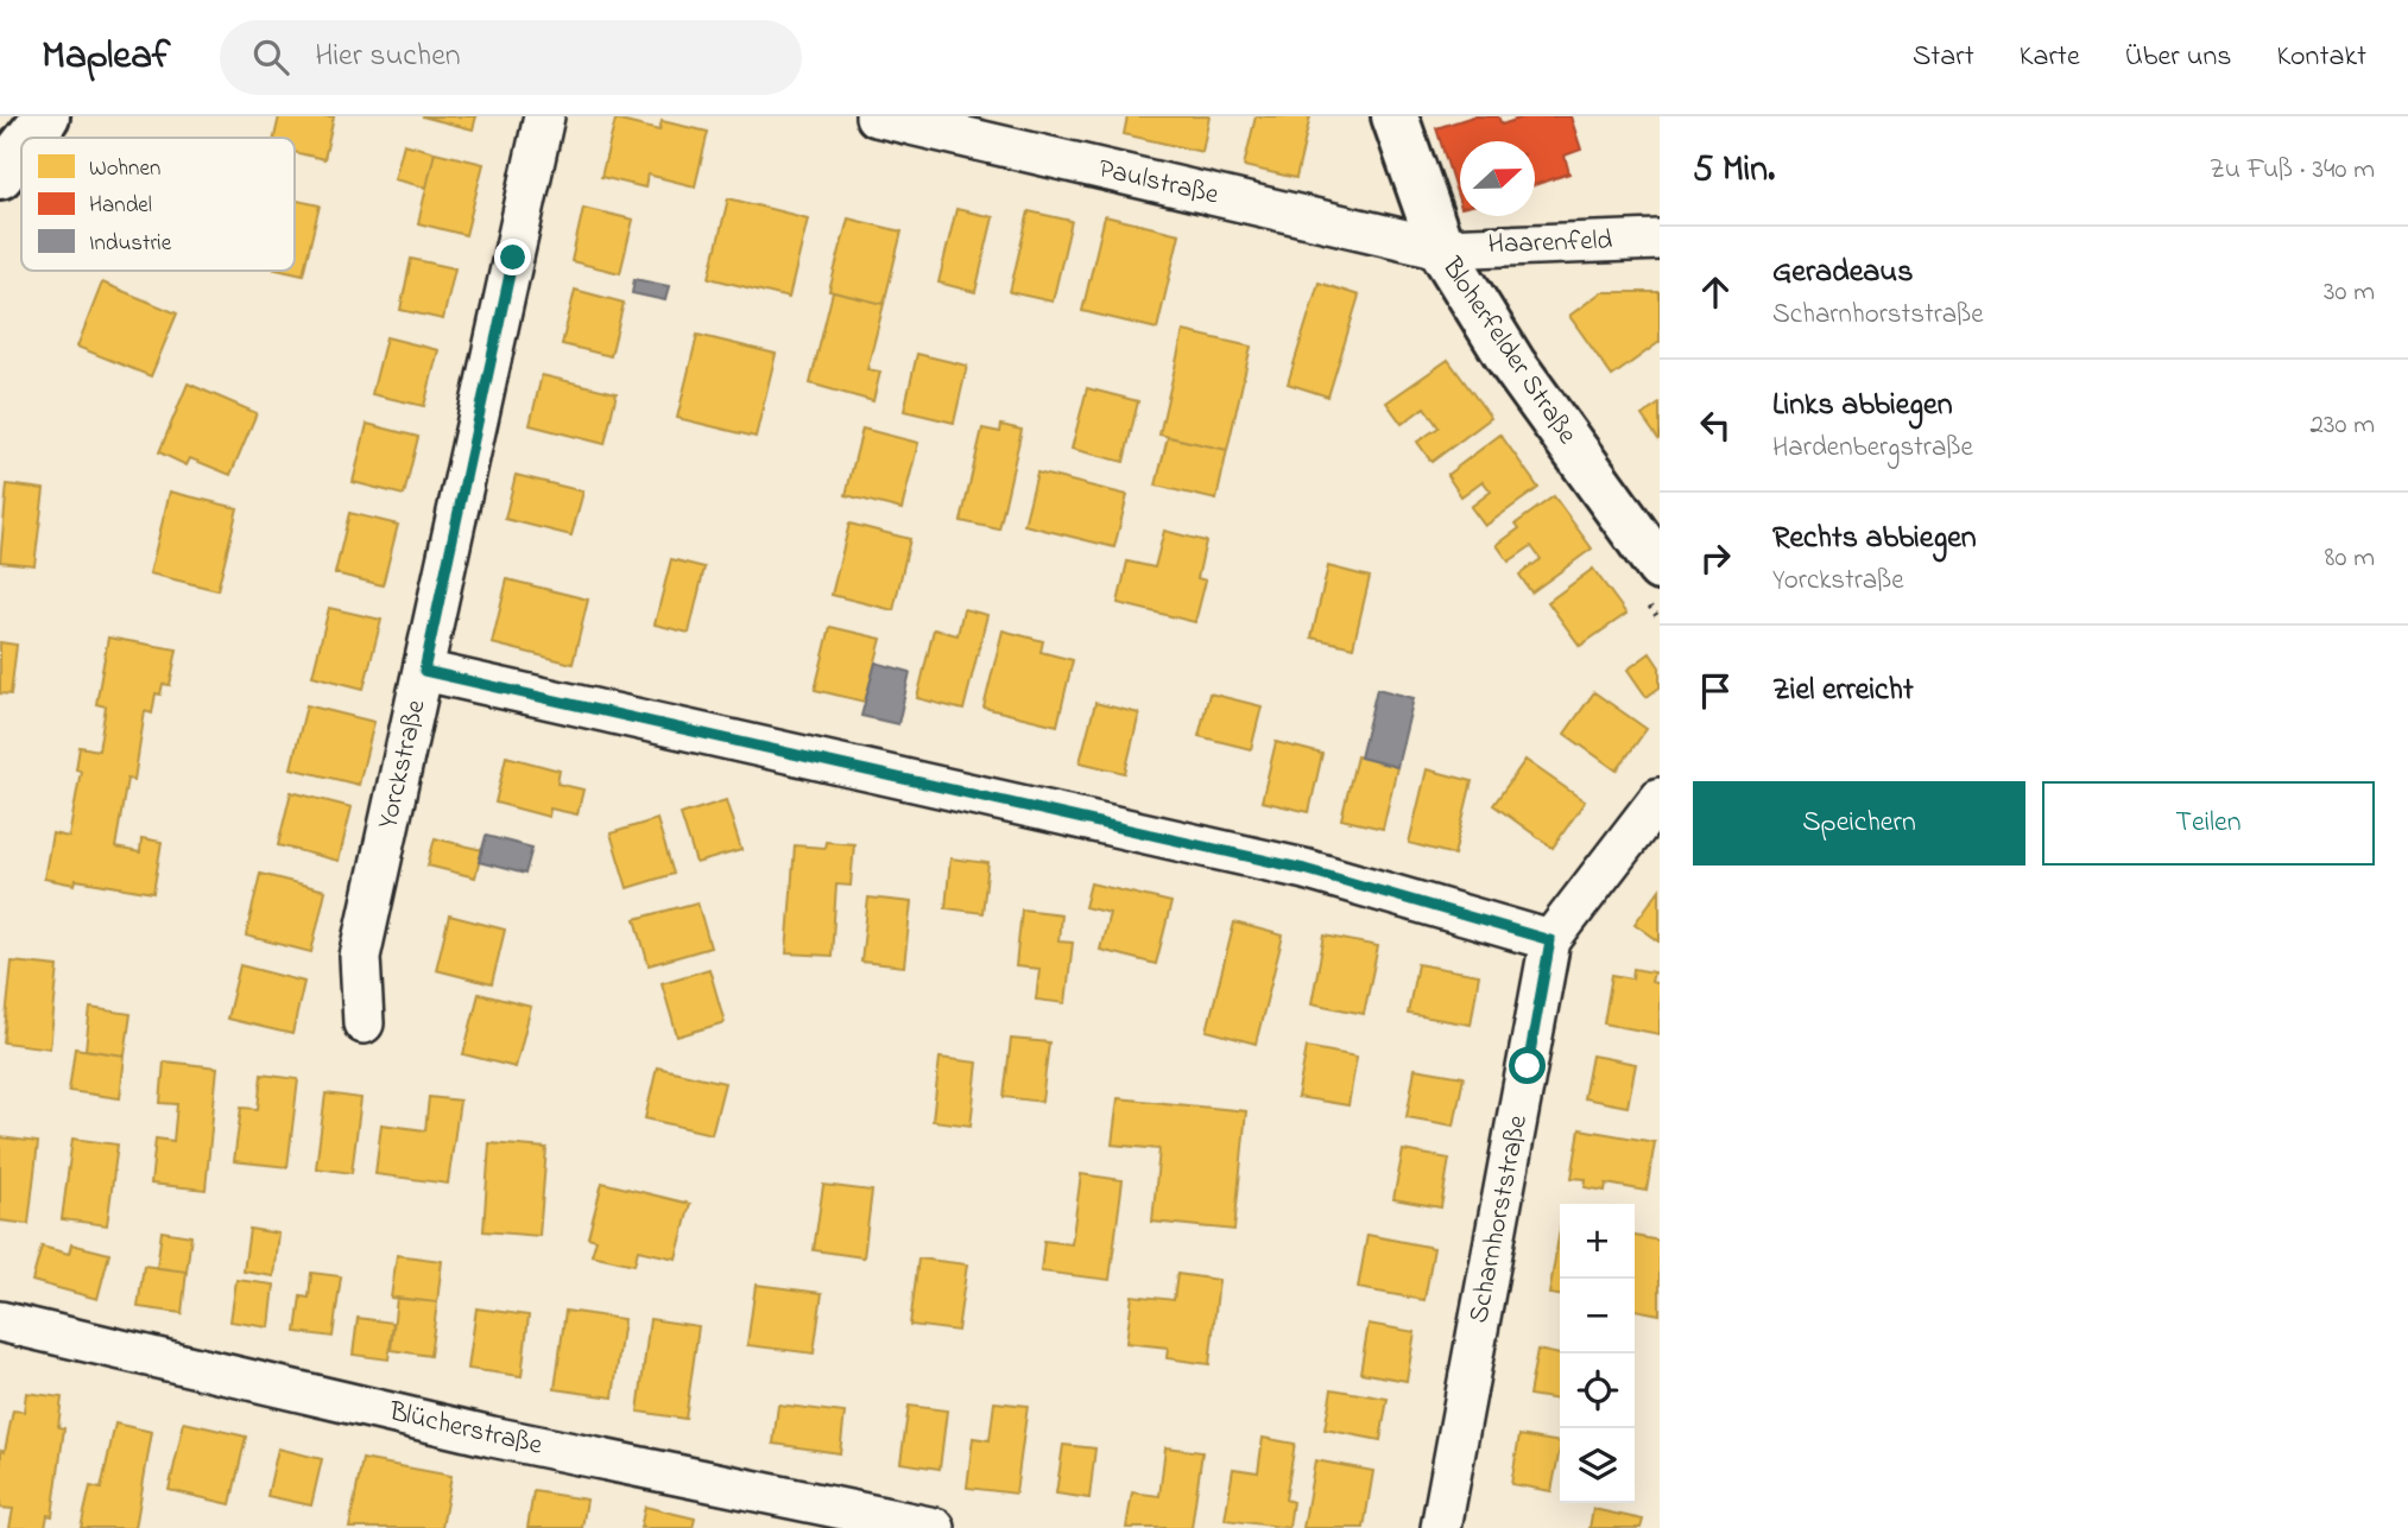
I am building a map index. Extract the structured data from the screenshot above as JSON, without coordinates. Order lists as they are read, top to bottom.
{
  "streets": {
    "street": [
      "Paulstraße",
      "Haarenfeld",
      "Bloherfelder Straße",
      "Yorckstraße",
      "Scharnhorststraße",
      "Blücherstraße"
    ]
  },
  "crossings": [
    ["Paulstraße", "Haarenfeld"],
    ["Paulstraße", "Bloherfelder Straße"],
    ["Haarenfeld", "Bloherfelder Straße"]
  ],
  "legend": ["Wohnen", "Handel", "Industrie"],
  "north": "right",
  "page": {
    "header": "Mapleaf",
    "search": "Hier suchen",
    "nav": [
      "Start",
      "Karte",
      "Über uns",
      "Kontakt"
    ],
    "heading": ["5 Min.", "Zu Fuß · 340 m"],
    "list": [
      ["Geradeaus", "Scharnhorststraße", "30 m"],
      ["Links abbiegen", "Hardenbergstraße", "230 m"],
      ["Rechts abbiegen", "Yorckstraße", "80 m"],
      "Ziel erreicht"
    ],
    "buttons": ["Speichern", "Teilen"],
    "map_buttons": ["+", "−"]
  }
}
